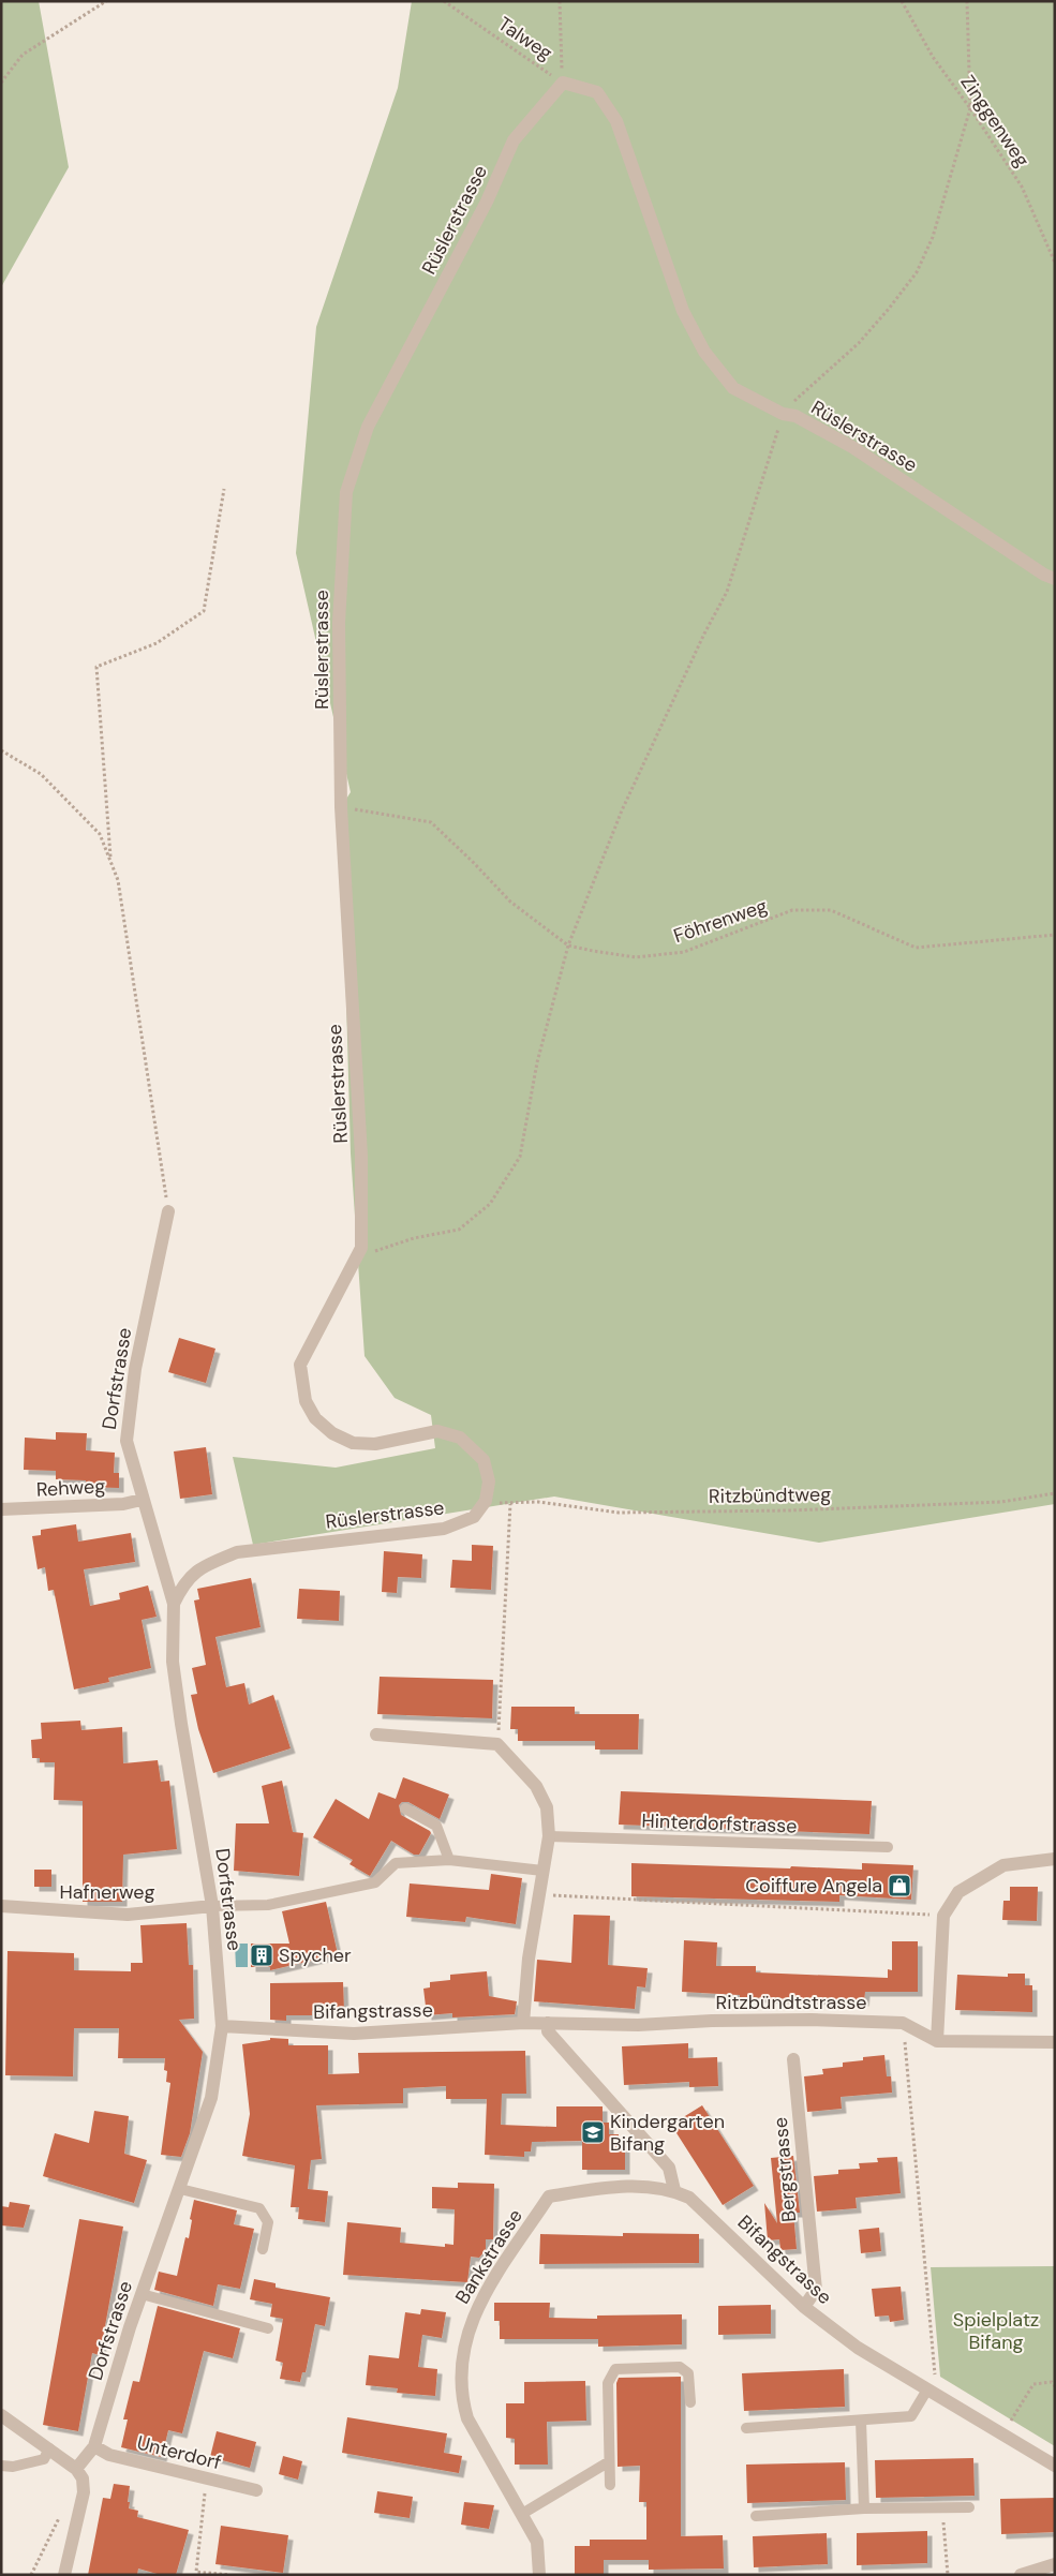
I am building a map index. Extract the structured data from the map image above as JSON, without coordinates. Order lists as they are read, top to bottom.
{
  "streets": {
    "street": [
      "Rüslerstrasse",
      "Dorfstrasse",
      "Rehweg",
      "Hafnerweg",
      "Ritzbündtstrasse",
      "Bifangstrasse",
      "Bergstrasse",
      "Bankstrasse",
      "Unterdorf"
    ],
    "lane": ["Hinterdorfstrasse"],
    "path": [
      "Talweg",
      "Zinggenweg",
      "Föhrenweg",
      "Ritzbündtweg"
    ]
  },
  "crossings": [
    ["Talweg", "Rüslerstrasse"],
    ["Rüslerstrasse", "Föhrenweg"],
    ["Rüslerstrasse", "Dorfstrasse"],
    ["Rüslerstrasse", "Ritzbündtweg"],
    ["Dorfstrasse", "Rehweg"],
    ["Dorfstrasse", "Hafnerweg"],
    ["Dorfstrasse", "Bifangstrasse"],
    ["Dorfstrasse", "Unterdorf"],
    ["Ritzbündtstrasse", "Bifangstrasse"],
    ["Bifangstrasse", "Bergstrasse"],
    ["Bifangstrasse", "Bankstrasse"]
  ],
  "parks": ["Spielplatz Bifang"],
  "places": {
    "shop": ["Coiffure Angela"],
    "building": ["Spycher"],
    "school or university": ["Kindergarten Bifang"]
  }
}
